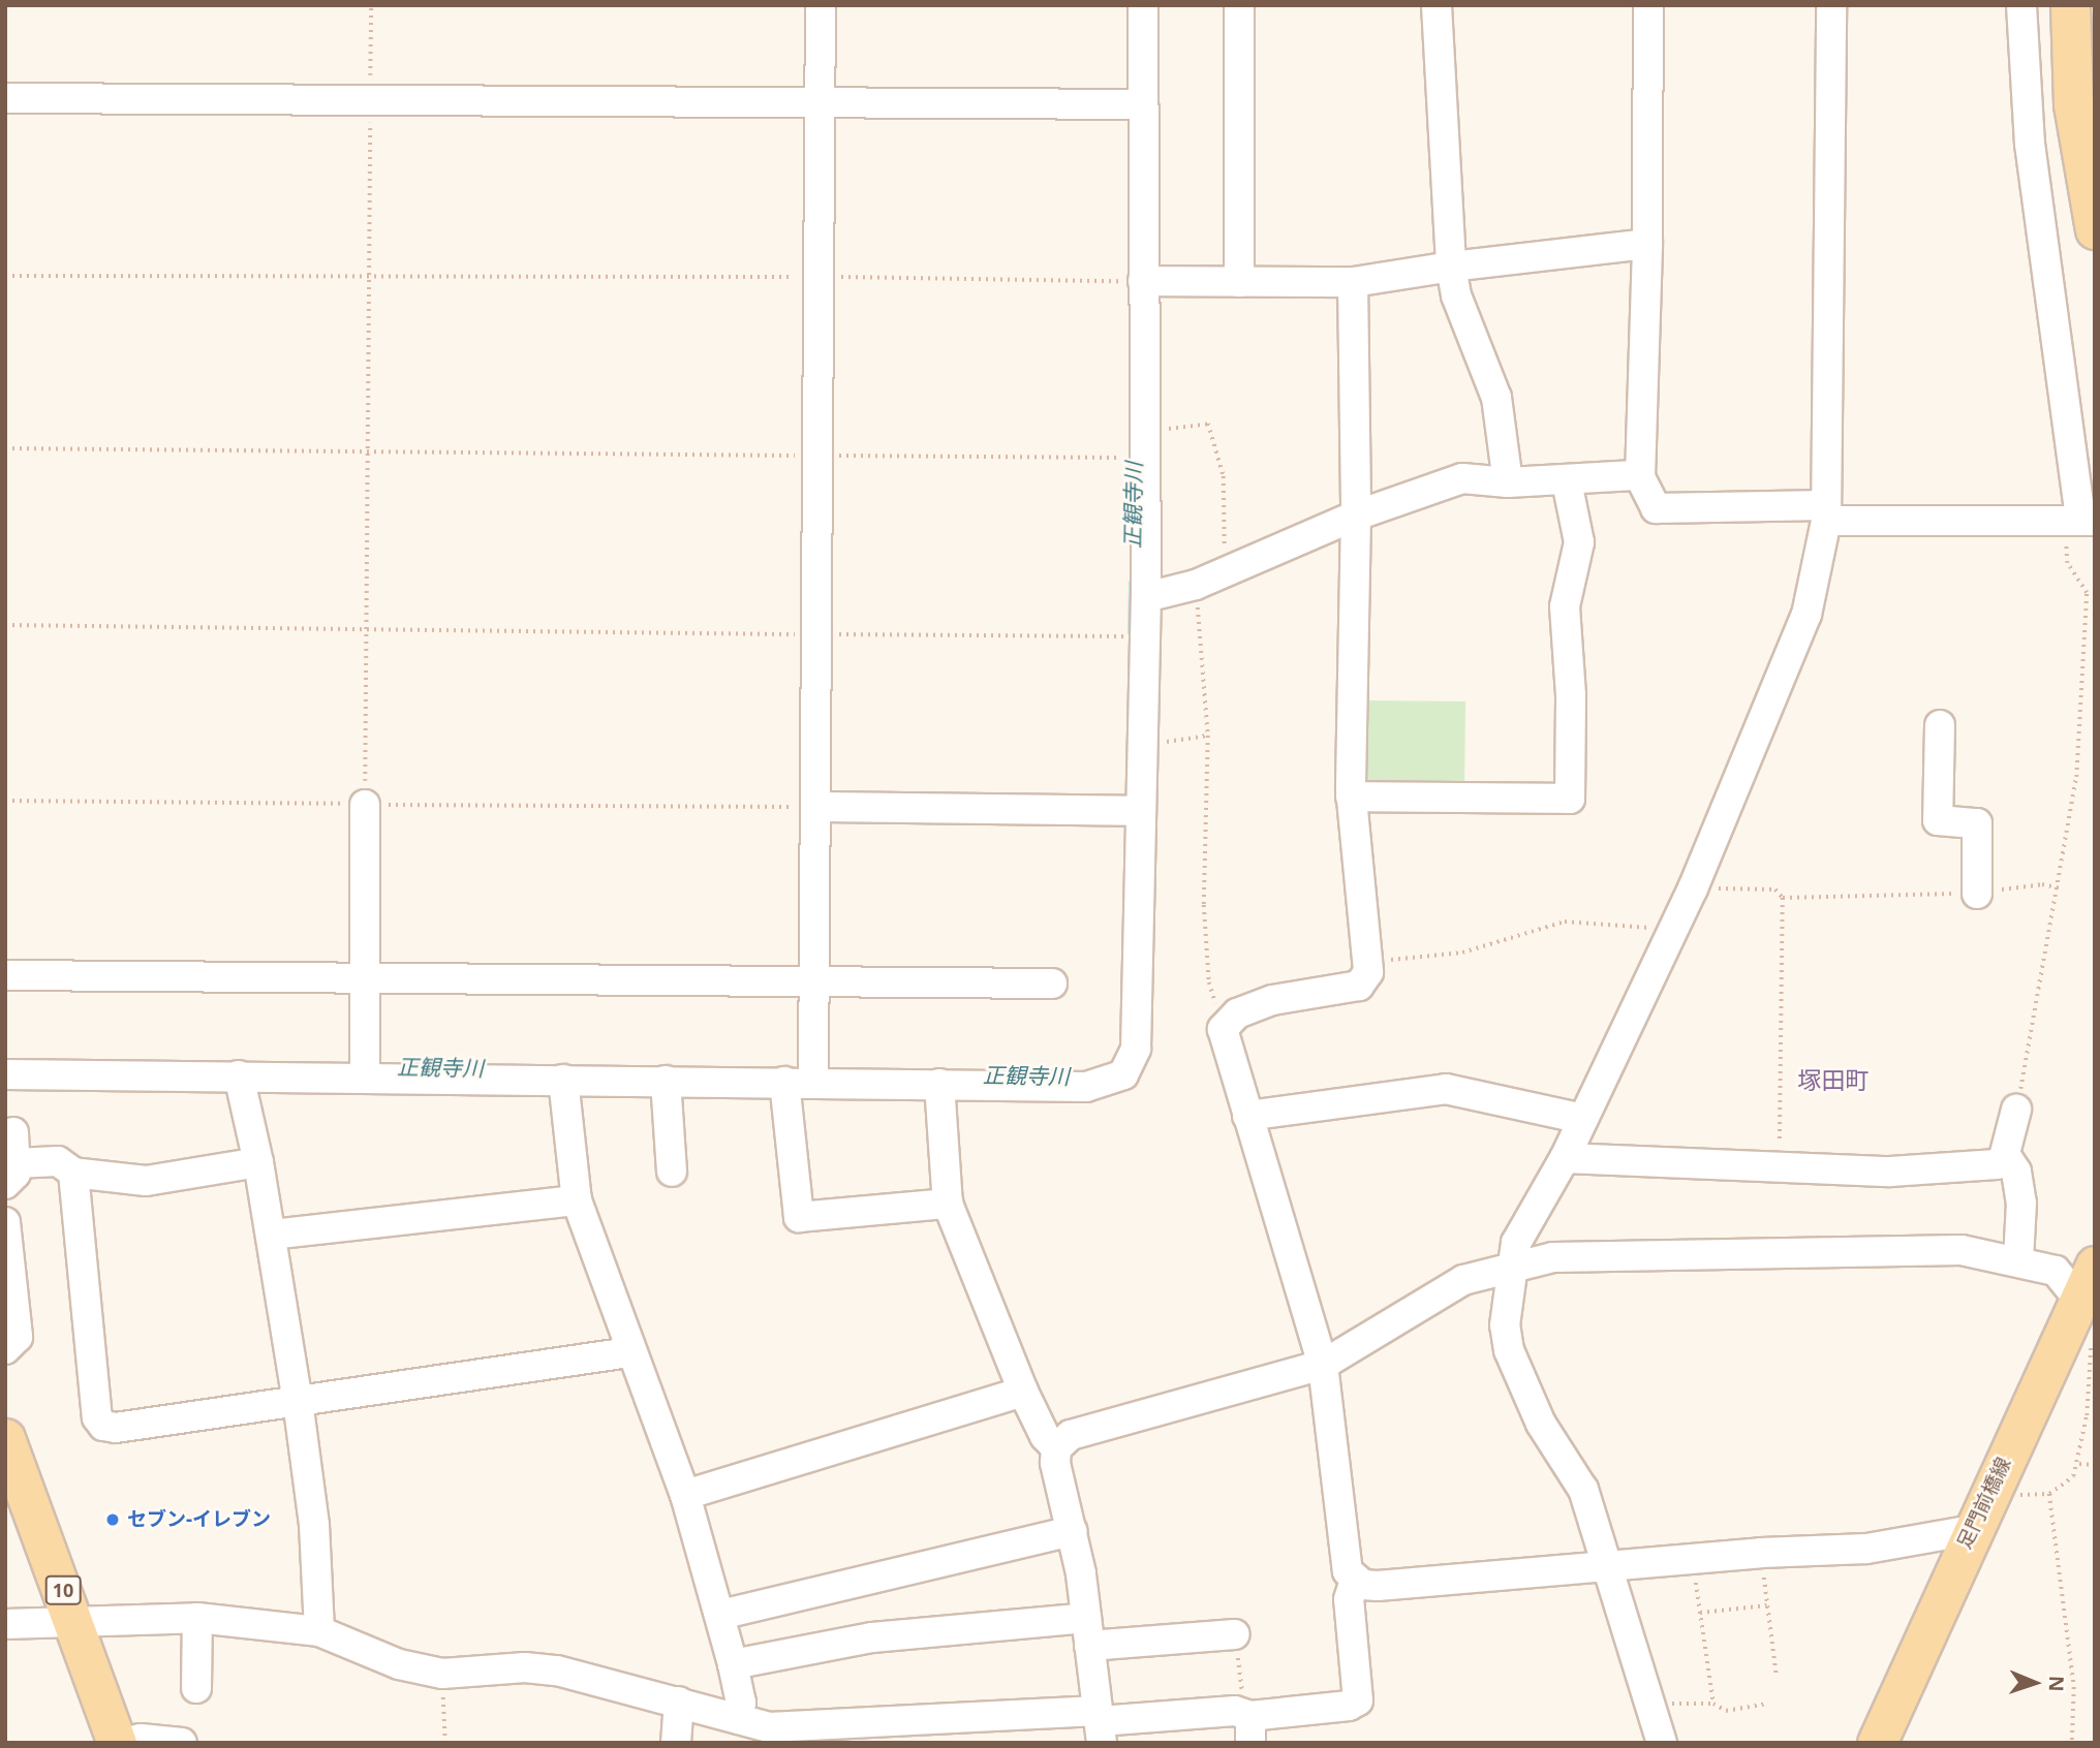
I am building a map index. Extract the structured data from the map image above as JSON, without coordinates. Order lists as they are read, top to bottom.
{
  "streets": {
    "main road": ["足門前橋線", "10"]
  },
  "districts": ["塚田町"],
  "water": ["正観寺川"],
  "places": ["セブン-イレブン"],
  "north": "right"
}
